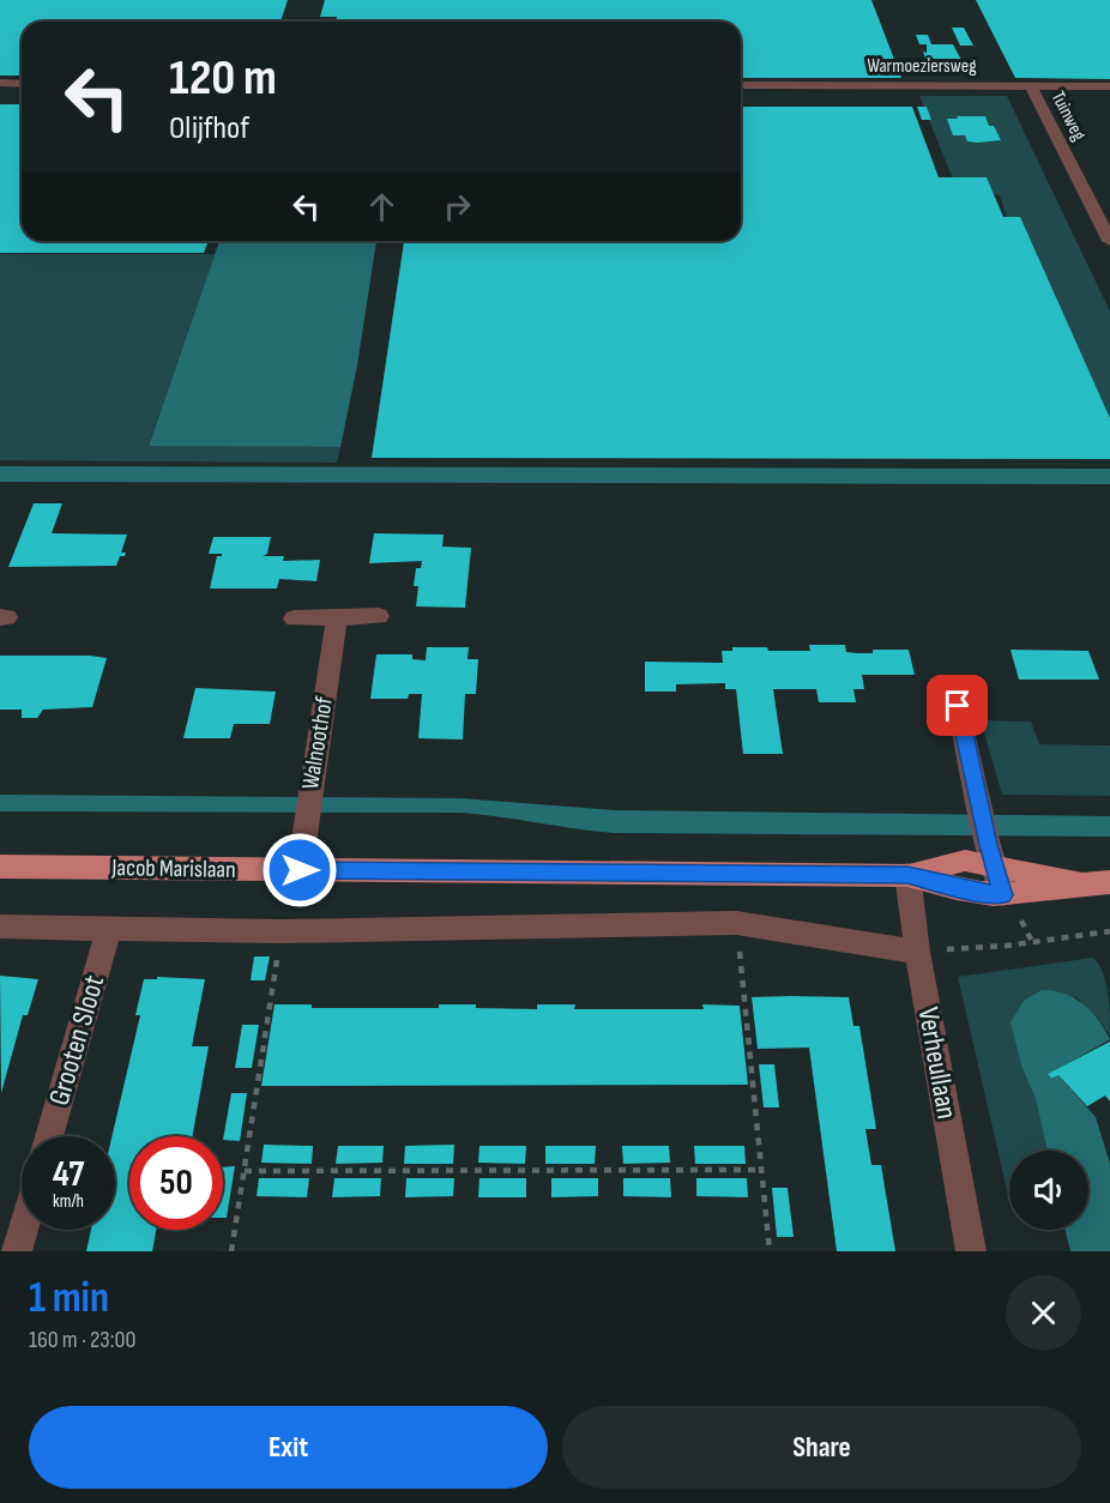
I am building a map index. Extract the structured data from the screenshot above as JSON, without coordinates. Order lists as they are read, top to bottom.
{
  "streets": {
    "main road": ["Jacob Marislaan"],
    "street": [
      "Warmoeziersweg",
      "Tuinweg",
      "Walnoothof",
      "Grooten Sloot",
      "Verheullaan"
    ]
  },
  "crossings": [
    ["Warmoeziersweg", "Tuinweg"],
    ["Walnoothof", "Jacob Marislaan"],
    ["Jacob Marislaan", "Verheullaan"]
  ],
  "page": {
    "turn": ["120 m", "Olijfhof"],
    "speed": "47 km/h",
    "limit": "50",
    "heading": ["1 min", "160 m · 23:00"],
    "buttons": ["Exit", "Share"]
  }
}
